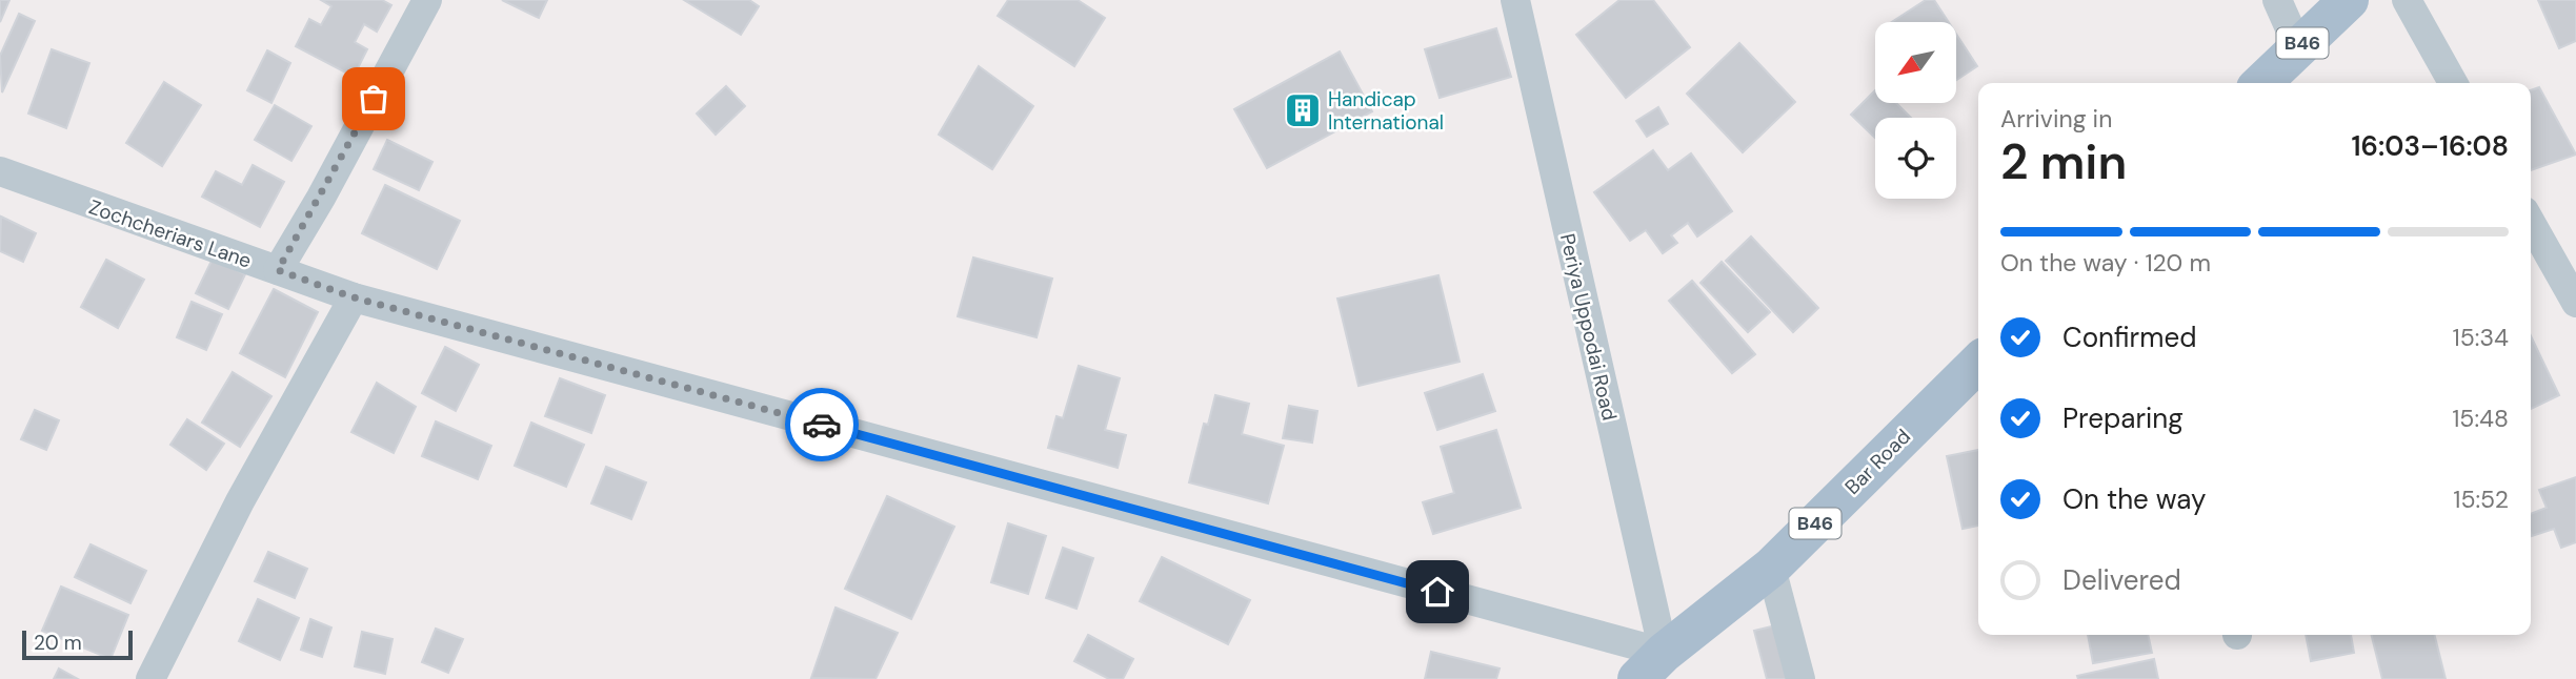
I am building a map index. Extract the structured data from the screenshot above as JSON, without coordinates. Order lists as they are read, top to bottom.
{
  "streets": {
    "main road": ["B46", "Bar Road"],
    "street": ["Zochcheriars Lane", "Periya Uppodai Road"]
  },
  "crossings": [
    ["Zochcheriars Lane", "Periya Uppodai Road"],
    ["Zochcheriars Lane", "Bar Road"],
    ["Periya Uppodai Road", "Bar Road"]
  ],
  "places": {
    "building": ["Handicap International"]
  },
  "scale_bar": "20 m",
  "north": "bottom left",
  "page": {
    "heading": ["2 min", "Arriving in", "16:03–16:08"],
    "bar": "On the way · 120 m",
    "list": [
      ["Confirmed", "15:34"],
      ["Preparing", "15:48"],
      ["On the way", "15:52"],
      "Delivered"
    ],
    "scale": "20 m"
  }
}
